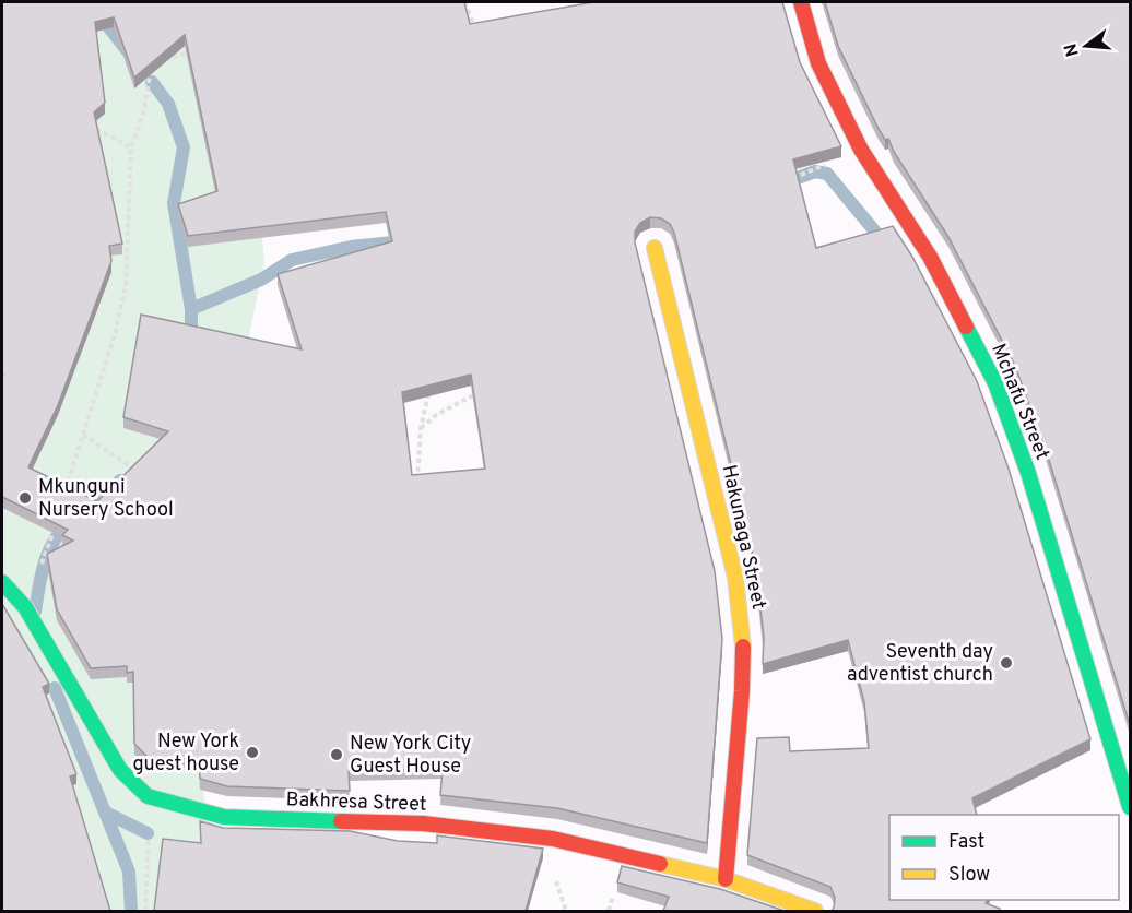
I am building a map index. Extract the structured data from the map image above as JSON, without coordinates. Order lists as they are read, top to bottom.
{
  "streets": {
    "street": ["Mchafu Street", "Hakunaga Street", "Bakhresa Street"]
  },
  "crossings": [
    ["Hakunaga Street", "Bakhresa Street"]
  ],
  "places": [
    "Mkunguni Nursery School",
    "Seventh day adventist church",
    "New York guest house",
    "New York City Guest House"
  ],
  "legend": ["Fast", "Slow"],
  "north": "left"
}
